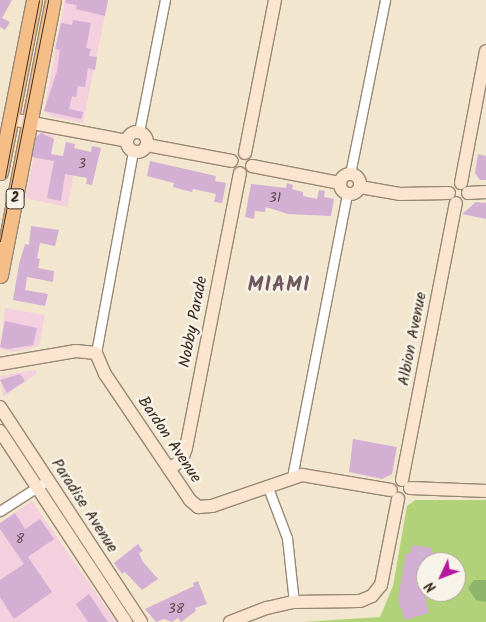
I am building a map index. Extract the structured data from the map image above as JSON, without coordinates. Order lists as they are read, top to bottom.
{
  "streets": {
    "highway": ["2"],
    "street": [
      "Nobby Parade",
      "Albion Avenue",
      "Bardon Avenue",
      "Paradise Avenue"
    ]
  },
  "crossings": [
    ["Nobby Parade", "Bardon Avenue"]
  ],
  "districts": ["MIAMI"],
  "house_numbers": [
    "3",
    "31",
    "8",
    "38"
  ],
  "north": "bottom left"
}
